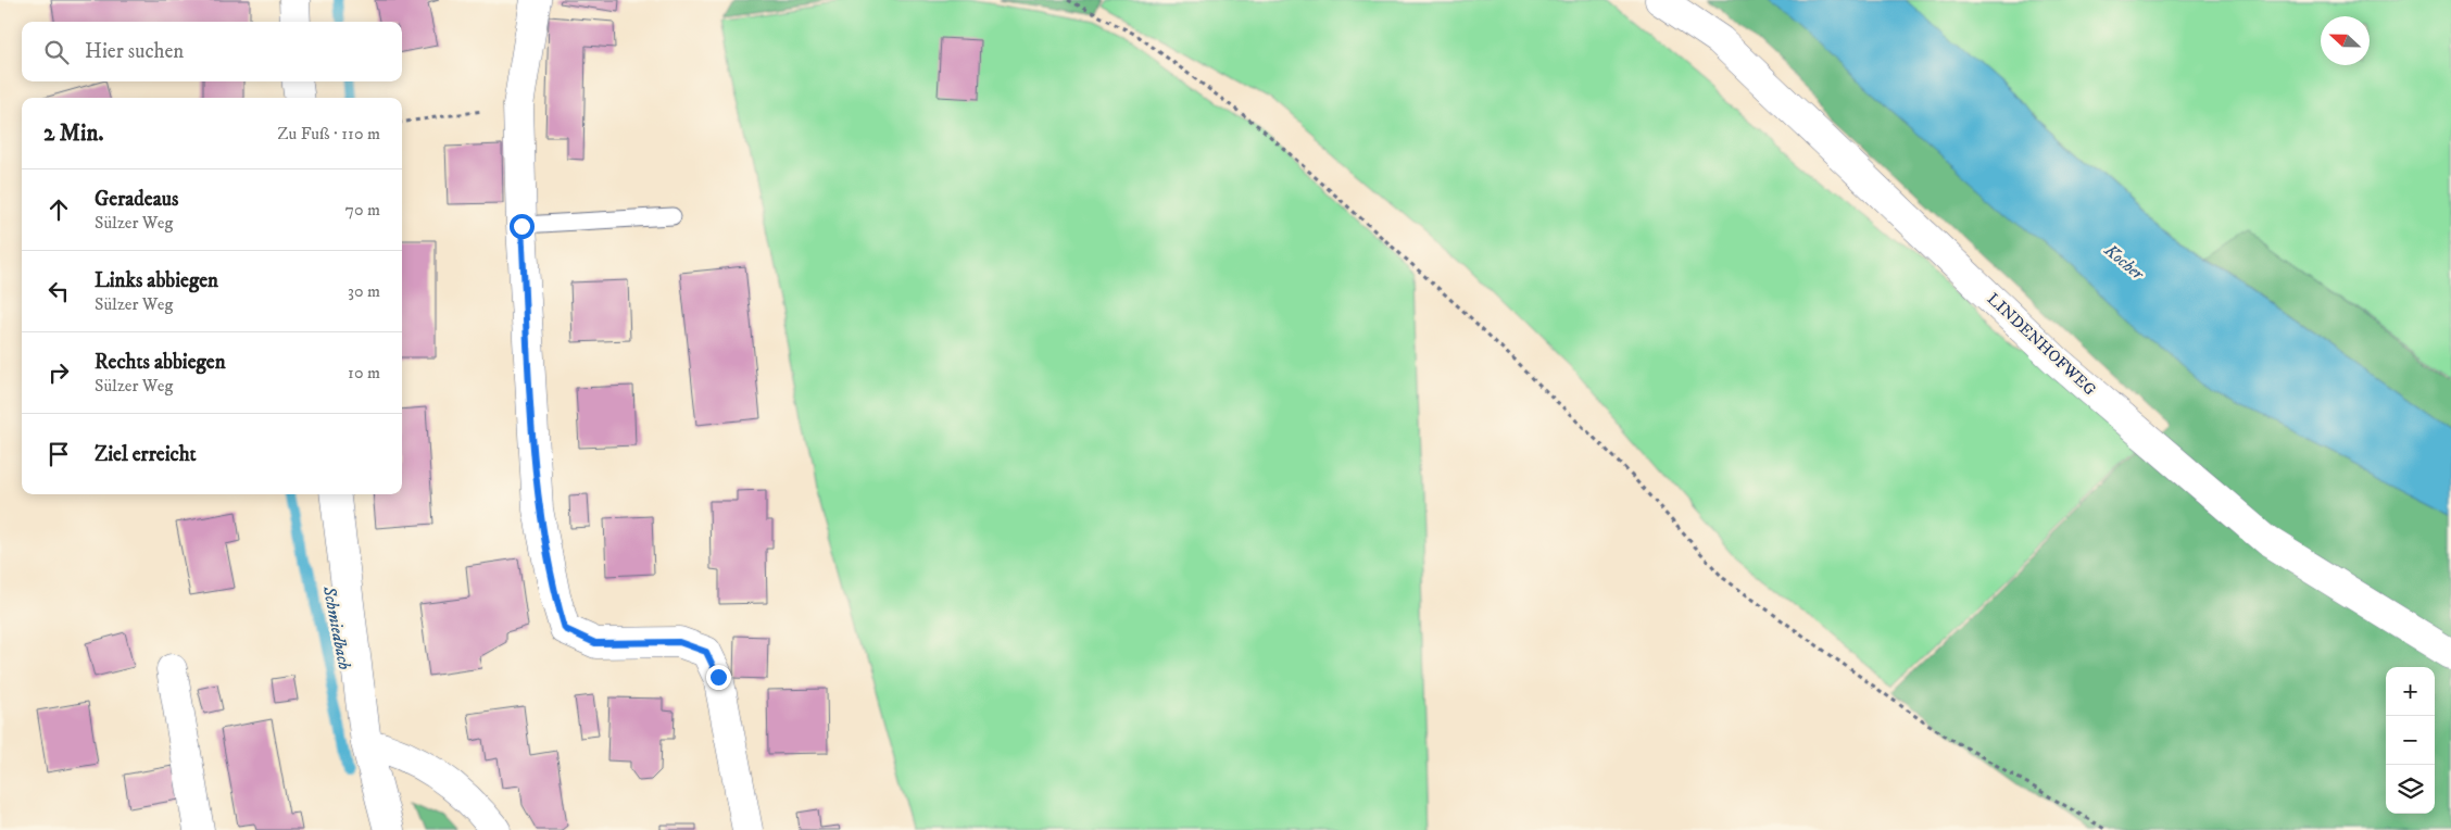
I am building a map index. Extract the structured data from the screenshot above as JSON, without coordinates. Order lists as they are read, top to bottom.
{
  "streets": {
    "street": ["LINDENHOFWEG"]
  },
  "water": ["Kocher", "Schmiedbach"],
  "north": "left",
  "page": {
    "search": "Hier suchen",
    "heading": ["2 Min.", "Zu Fuß · 110 m"],
    "list": [
      ["Geradeaus", "Sülzer Weg", "70 m"],
      ["Links abbiegen", "Sülzer Weg", "30 m"],
      ["Rechts abbiegen", "Sülzer Weg", "10 m"],
      "Ziel erreicht"
    ],
    "map_buttons": ["+", "−"]
  }
}
